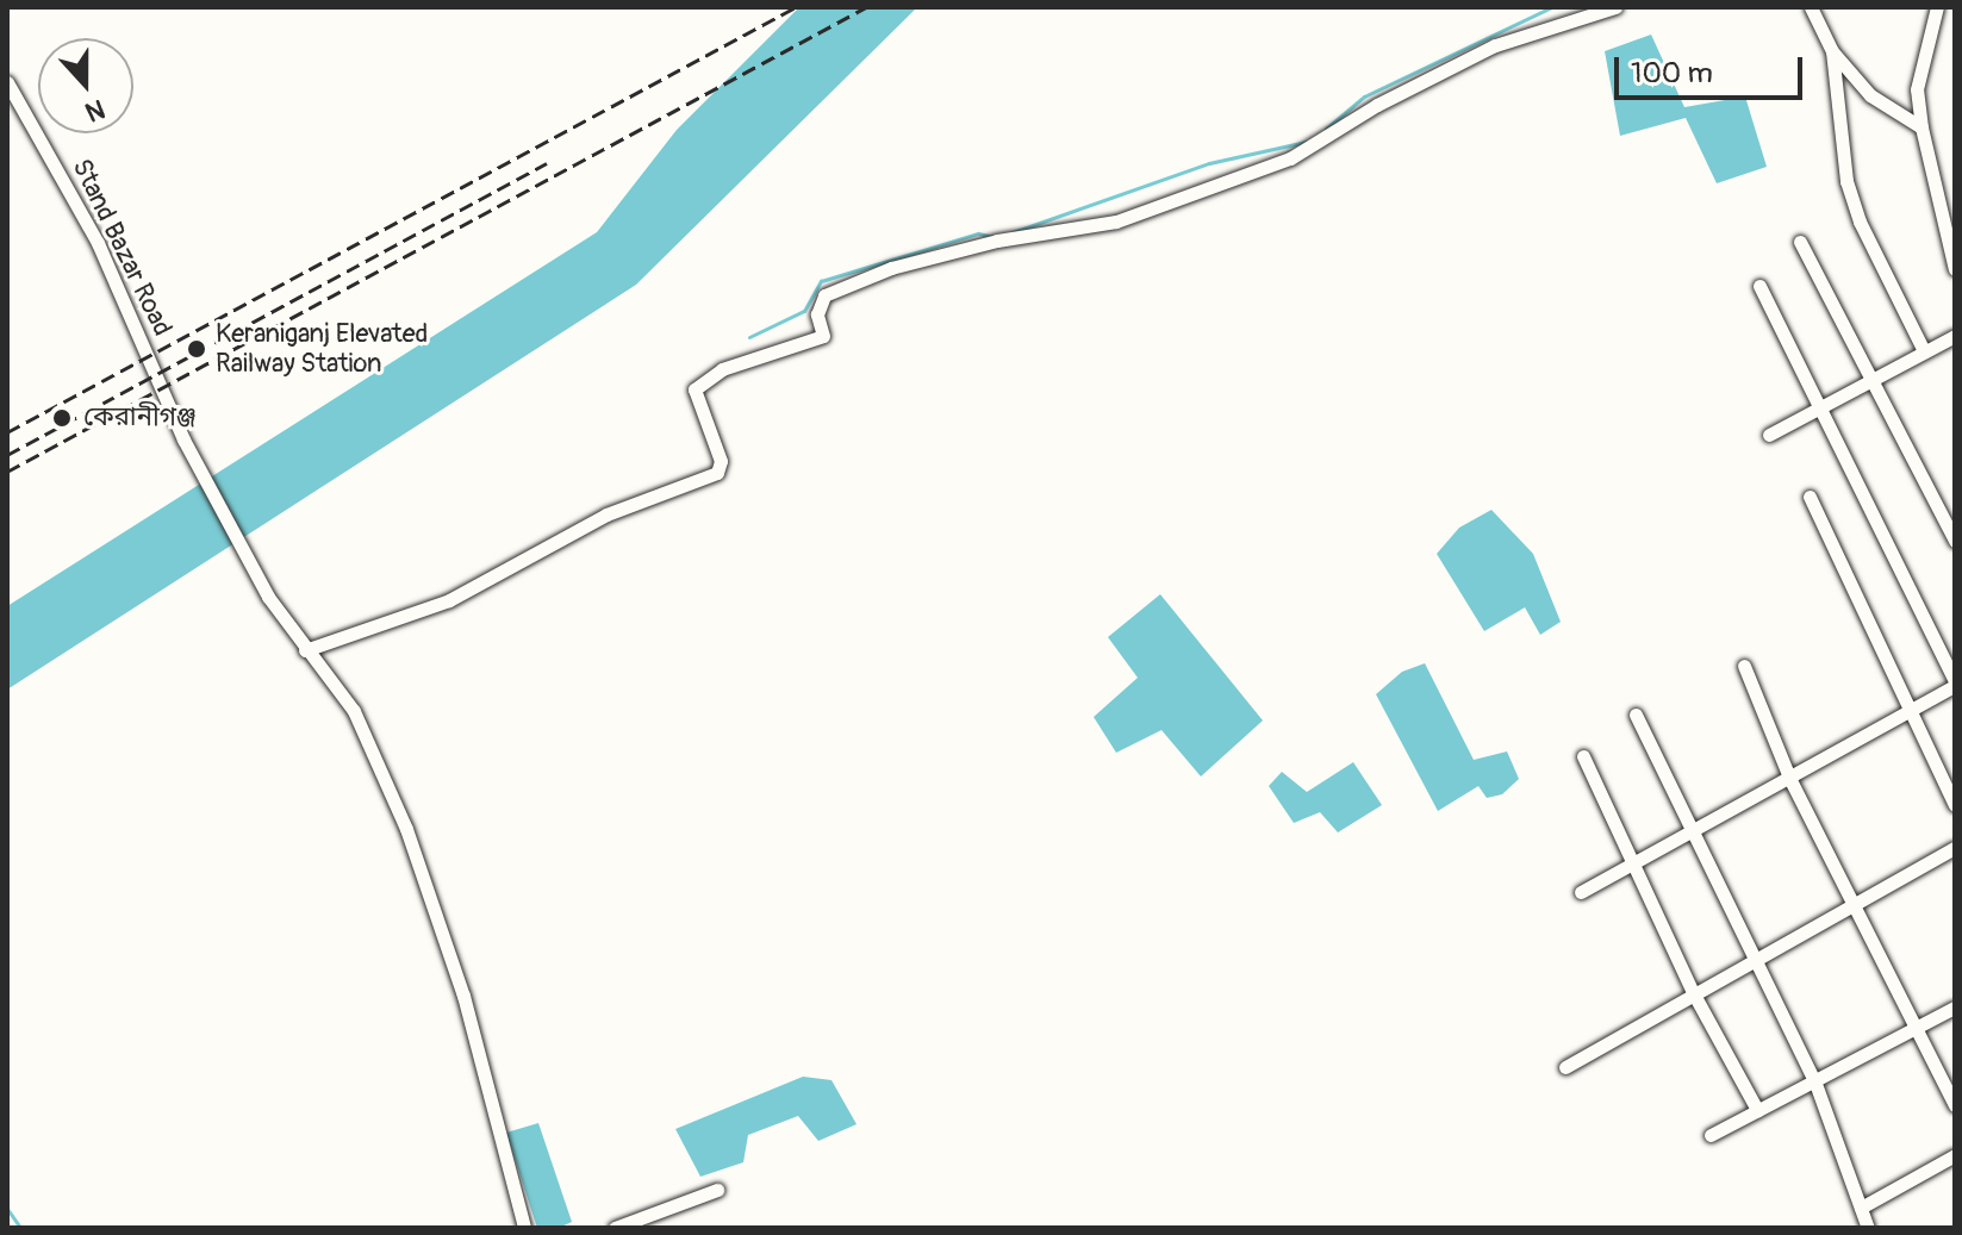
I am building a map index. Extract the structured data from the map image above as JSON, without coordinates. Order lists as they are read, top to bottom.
{
  "streets": {
    "street": ["Stand Bazar Road"]
  },
  "places": ["Keraniganj Elevated Railway Station", "কেরানীগঞ্জ"],
  "scale_bar": "100 m",
  "north": "bottom"
}
